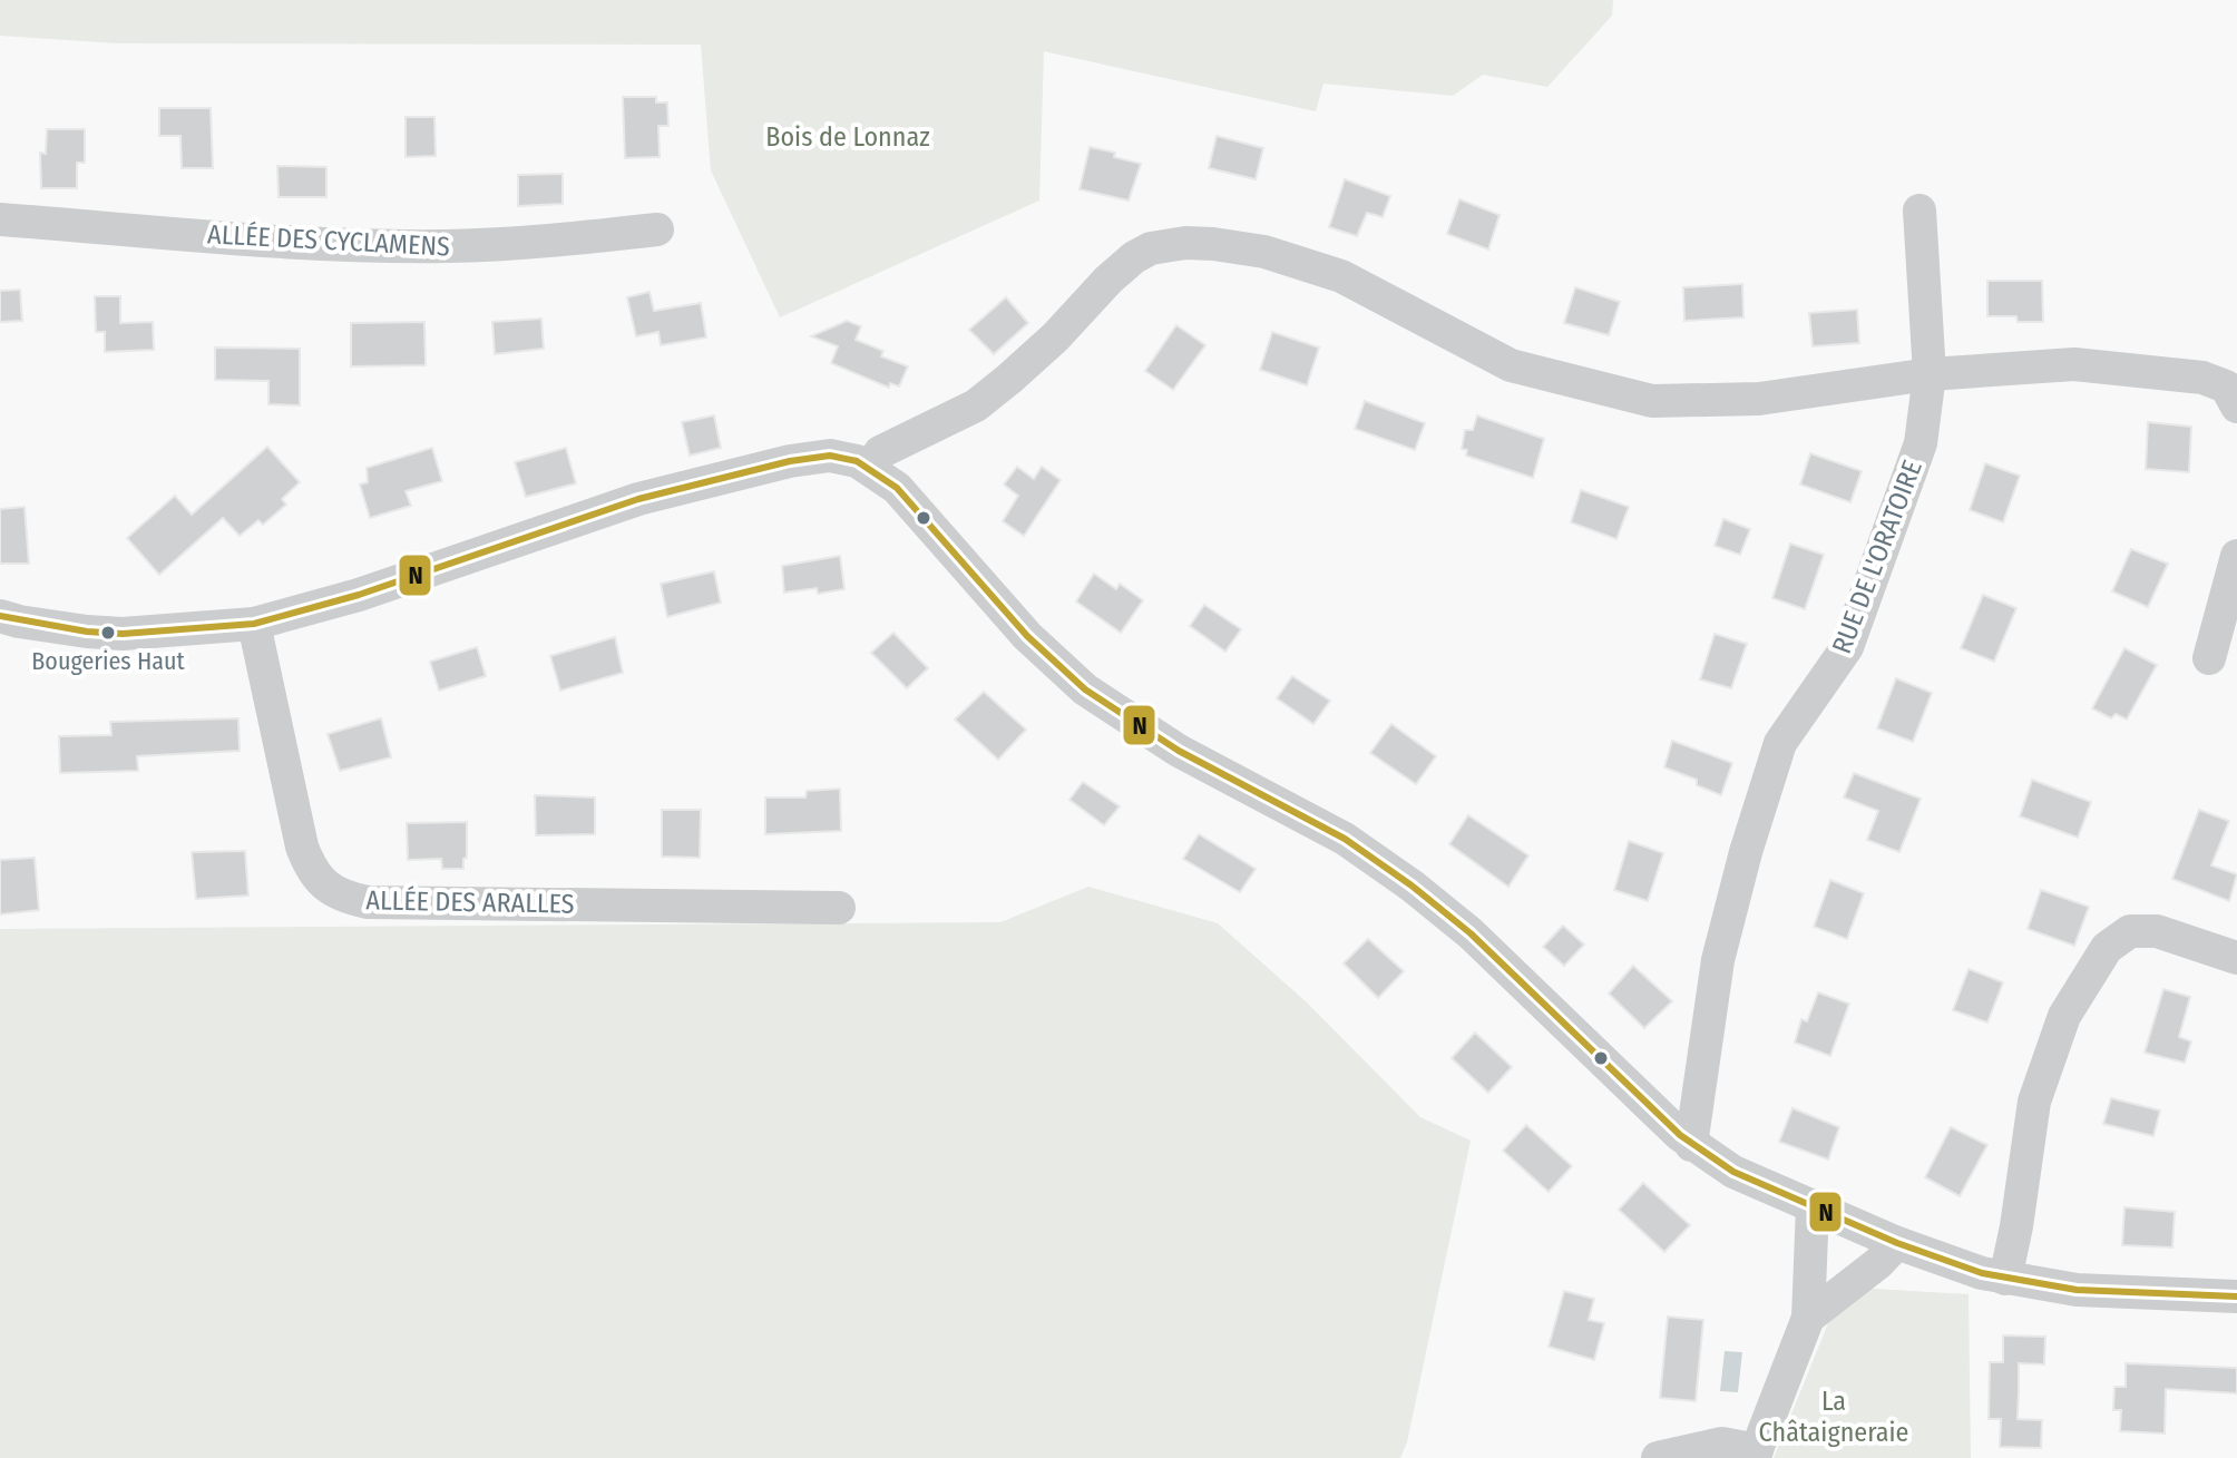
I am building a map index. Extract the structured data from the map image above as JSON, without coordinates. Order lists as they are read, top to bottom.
{
  "streets": {
    "street": ["ALLÉE DES CYCLAMENS", "RUE DE L'ORATOIRE", "ALLÉE DES ARALLES"]
  },
  "parks": ["Bois de Lonnaz", "La Châtaigneraie"],
  "places": ["Bougeries Haut"],
  "lines": ["transit line N"]
}
